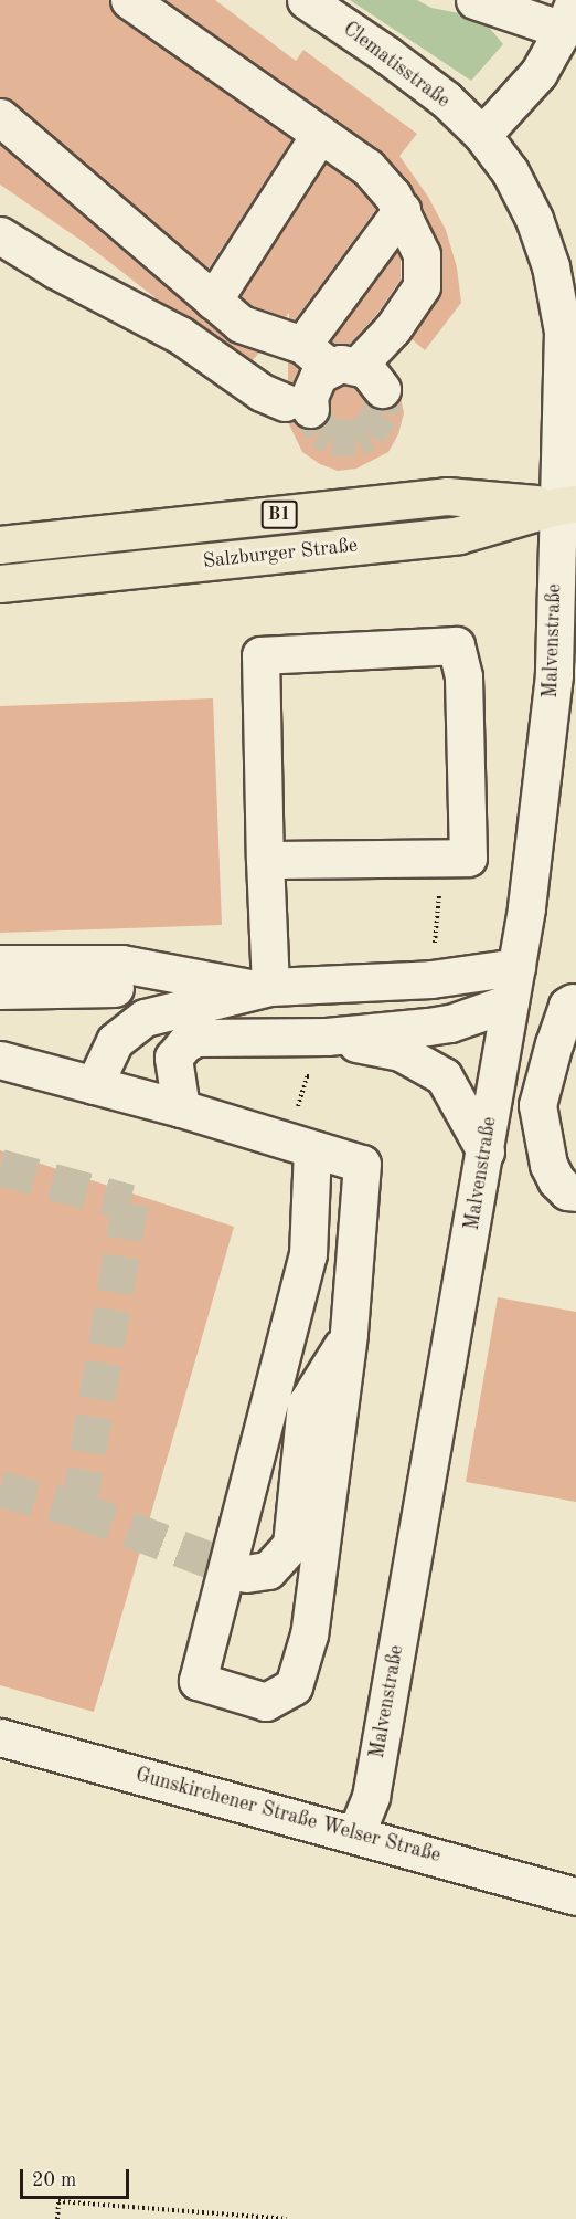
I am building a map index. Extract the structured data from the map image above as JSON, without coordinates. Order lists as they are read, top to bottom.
{
  "streets": {
    "main road": ["B1", "Salzburger Straße"],
    "street": ["Clematisstraße", "Malvenstraße", "Gunskirchener Straße Welser Straße"]
  },
  "crossings": [
    ["Clematisstraße", "Malvenstraße"],
    ["Salzburger Straße", "Malvenstraße"],
    ["Malvenstraße", "Gunskirchener Straße Welser Straße"]
  ],
  "scale_bar": "20 m"
}
